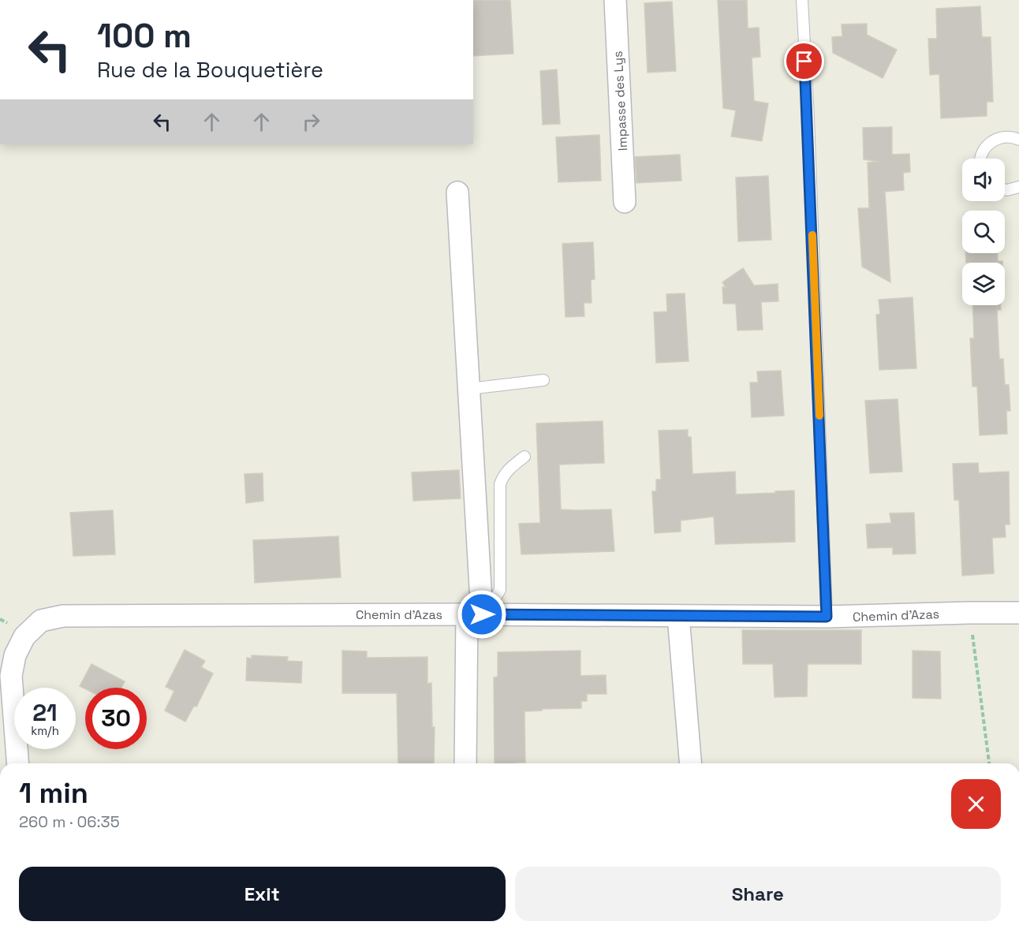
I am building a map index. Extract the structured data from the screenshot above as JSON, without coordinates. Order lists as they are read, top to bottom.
{
  "streets": {
    "street": ["Impasse des Lys", "Chemin d'Azas"]
  },
  "page": {
    "turn": ["100 m", "Rue de la Bouquetière"],
    "speed": "21 km/h",
    "limit": "30",
    "heading": ["1 min", "260 m · 06:35"],
    "buttons": ["Exit", "Share"]
  }
}
